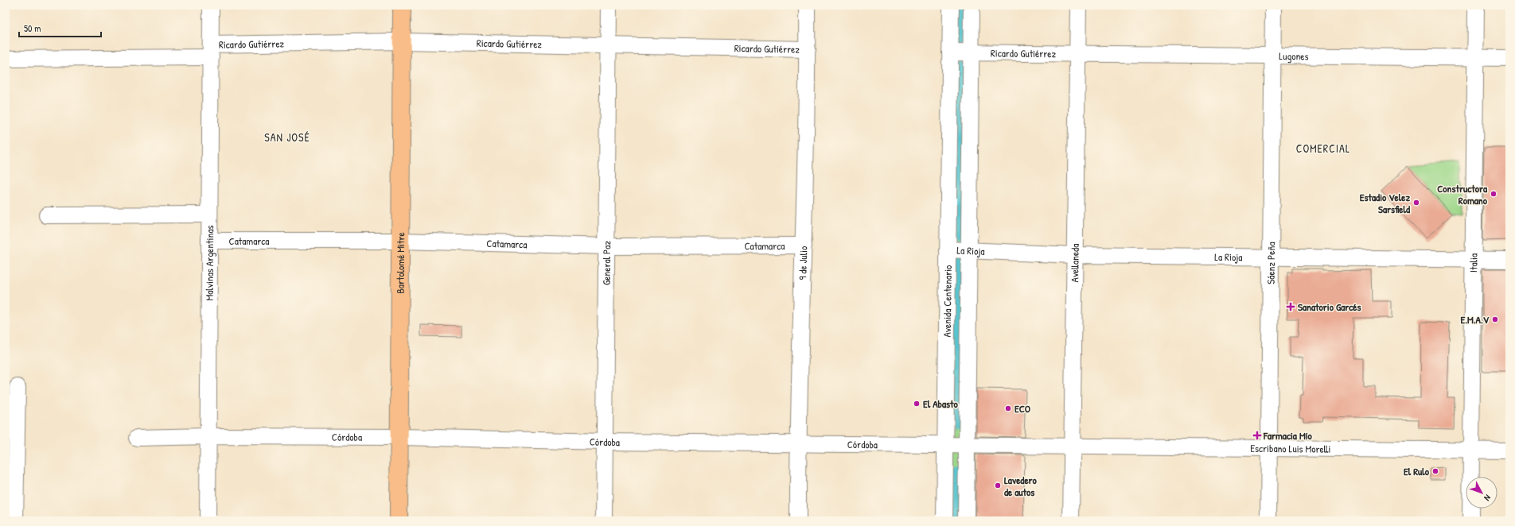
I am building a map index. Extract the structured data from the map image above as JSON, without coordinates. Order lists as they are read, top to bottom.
{
  "streets": {
    "main road": ["Bartolomé Mitre"],
    "street": [
      "Ricardo Gutiérrez",
      "Lugones",
      "Catamarca",
      "La Rioja",
      "Malvinas Argentinas",
      "General Paz",
      "9 de Julio",
      "Avellaneda",
      "Sáenz Peña",
      "Italia",
      "Avenida Centenario",
      "Córdoba",
      "Escribano Luis Morelli"
    ]
  },
  "crossings": [
    ["Ricardo Gutiérrez", "Lugones"],
    ["Ricardo Gutiérrez", "Malvinas Argentinas"],
    ["Ricardo Gutiérrez", "Bartolomé Mitre"],
    ["Ricardo Gutiérrez", "General Paz"],
    ["Ricardo Gutiérrez", "9 de Julio"],
    ["Ricardo Gutiérrez", "Avellaneda"],
    ["Ricardo Gutiérrez", "Avenida Centenario"],
    ["Lugones", "Avellaneda"],
    ["Lugones", "Sáenz Peña"],
    ["Lugones", "Italia"],
    ["Catamarca", "Malvinas Argentinas"],
    ["Catamarca", "Bartolomé Mitre"],
    ["Catamarca", "General Paz"],
    ["Catamarca", "9 de Julio"],
    ["La Rioja", "Avellaneda"],
    ["La Rioja", "Sáenz Peña"],
    ["La Rioja", "Italia"],
    ["La Rioja", "Avenida Centenario"],
    ["Malvinas Argentinas", "Córdoba"],
    ["Bartolomé Mitre", "Córdoba"],
    ["General Paz", "Córdoba"],
    ["9 de Julio", "Córdoba"],
    ["Avellaneda", "Córdoba"],
    ["Avellaneda", "Escribano Luis Morelli"],
    ["Sáenz Peña", "Escribano Luis Morelli"],
    ["Italia", "Escribano Luis Morelli"],
    ["Avenida Centenario", "Córdoba"],
    ["Córdoba", "Escribano Luis Morelli"]
  ],
  "districts": ["SAN JOSÉ", "COMERCIAL"],
  "places": {
    "other": [
      "Constructora Romano",
      "Estadio Velez Sarsfield",
      "E.M.A.V",
      "El Abasto",
      "ECO",
      "El Rulo",
      "Lavedero de autos"
    ],
    "health": ["Sanatorio Garcés", "Farmacia Mío"]
  },
  "scale_bar": "50 m",
  "north": "bottom right"
}
